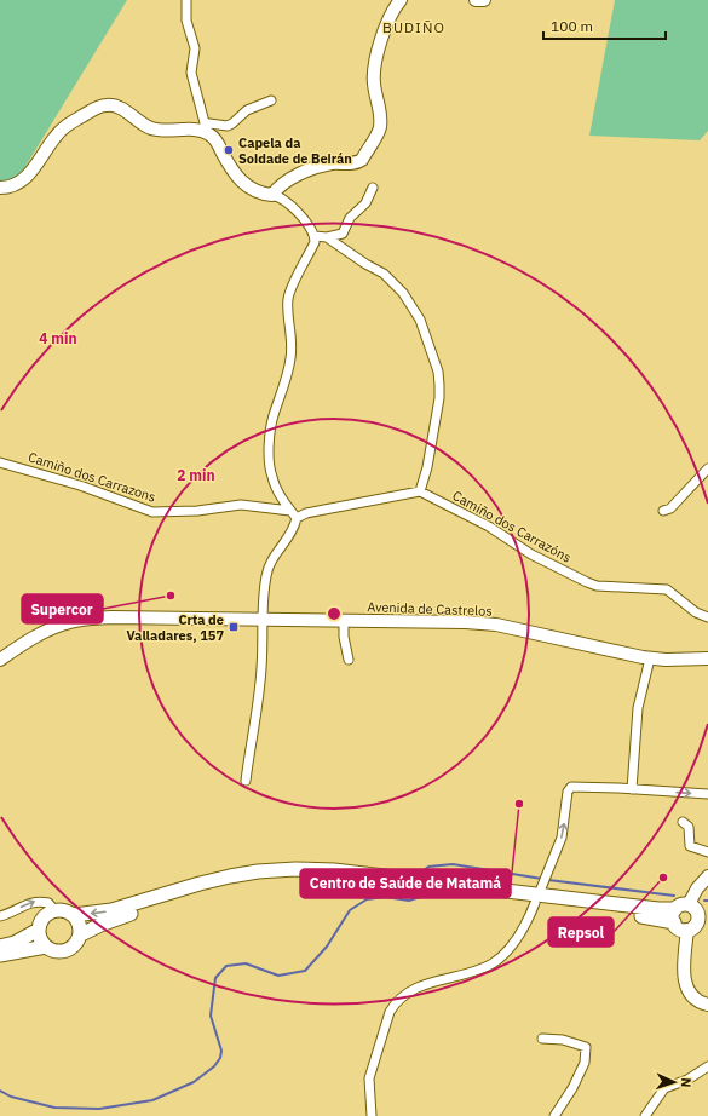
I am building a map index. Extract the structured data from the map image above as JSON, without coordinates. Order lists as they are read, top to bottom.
{
  "streets": {
    "street": ["Camiño dos Carrazons", "Camiño dos Carrazóns", "Avenida de Castrelos"]
  },
  "districts": ["BUDIÑO"],
  "places": {
    "other": [
      "Capela da Soidade de Beirán",
      "Supercor",
      "Centro de Saúde de Matamá",
      "Repsol"
    ],
    "transit": ["Crta de Valladares, 157"]
  },
  "scale_bar": "100 m",
  "north": "right",
  "rings": ["4 min", "2 min"]
}
